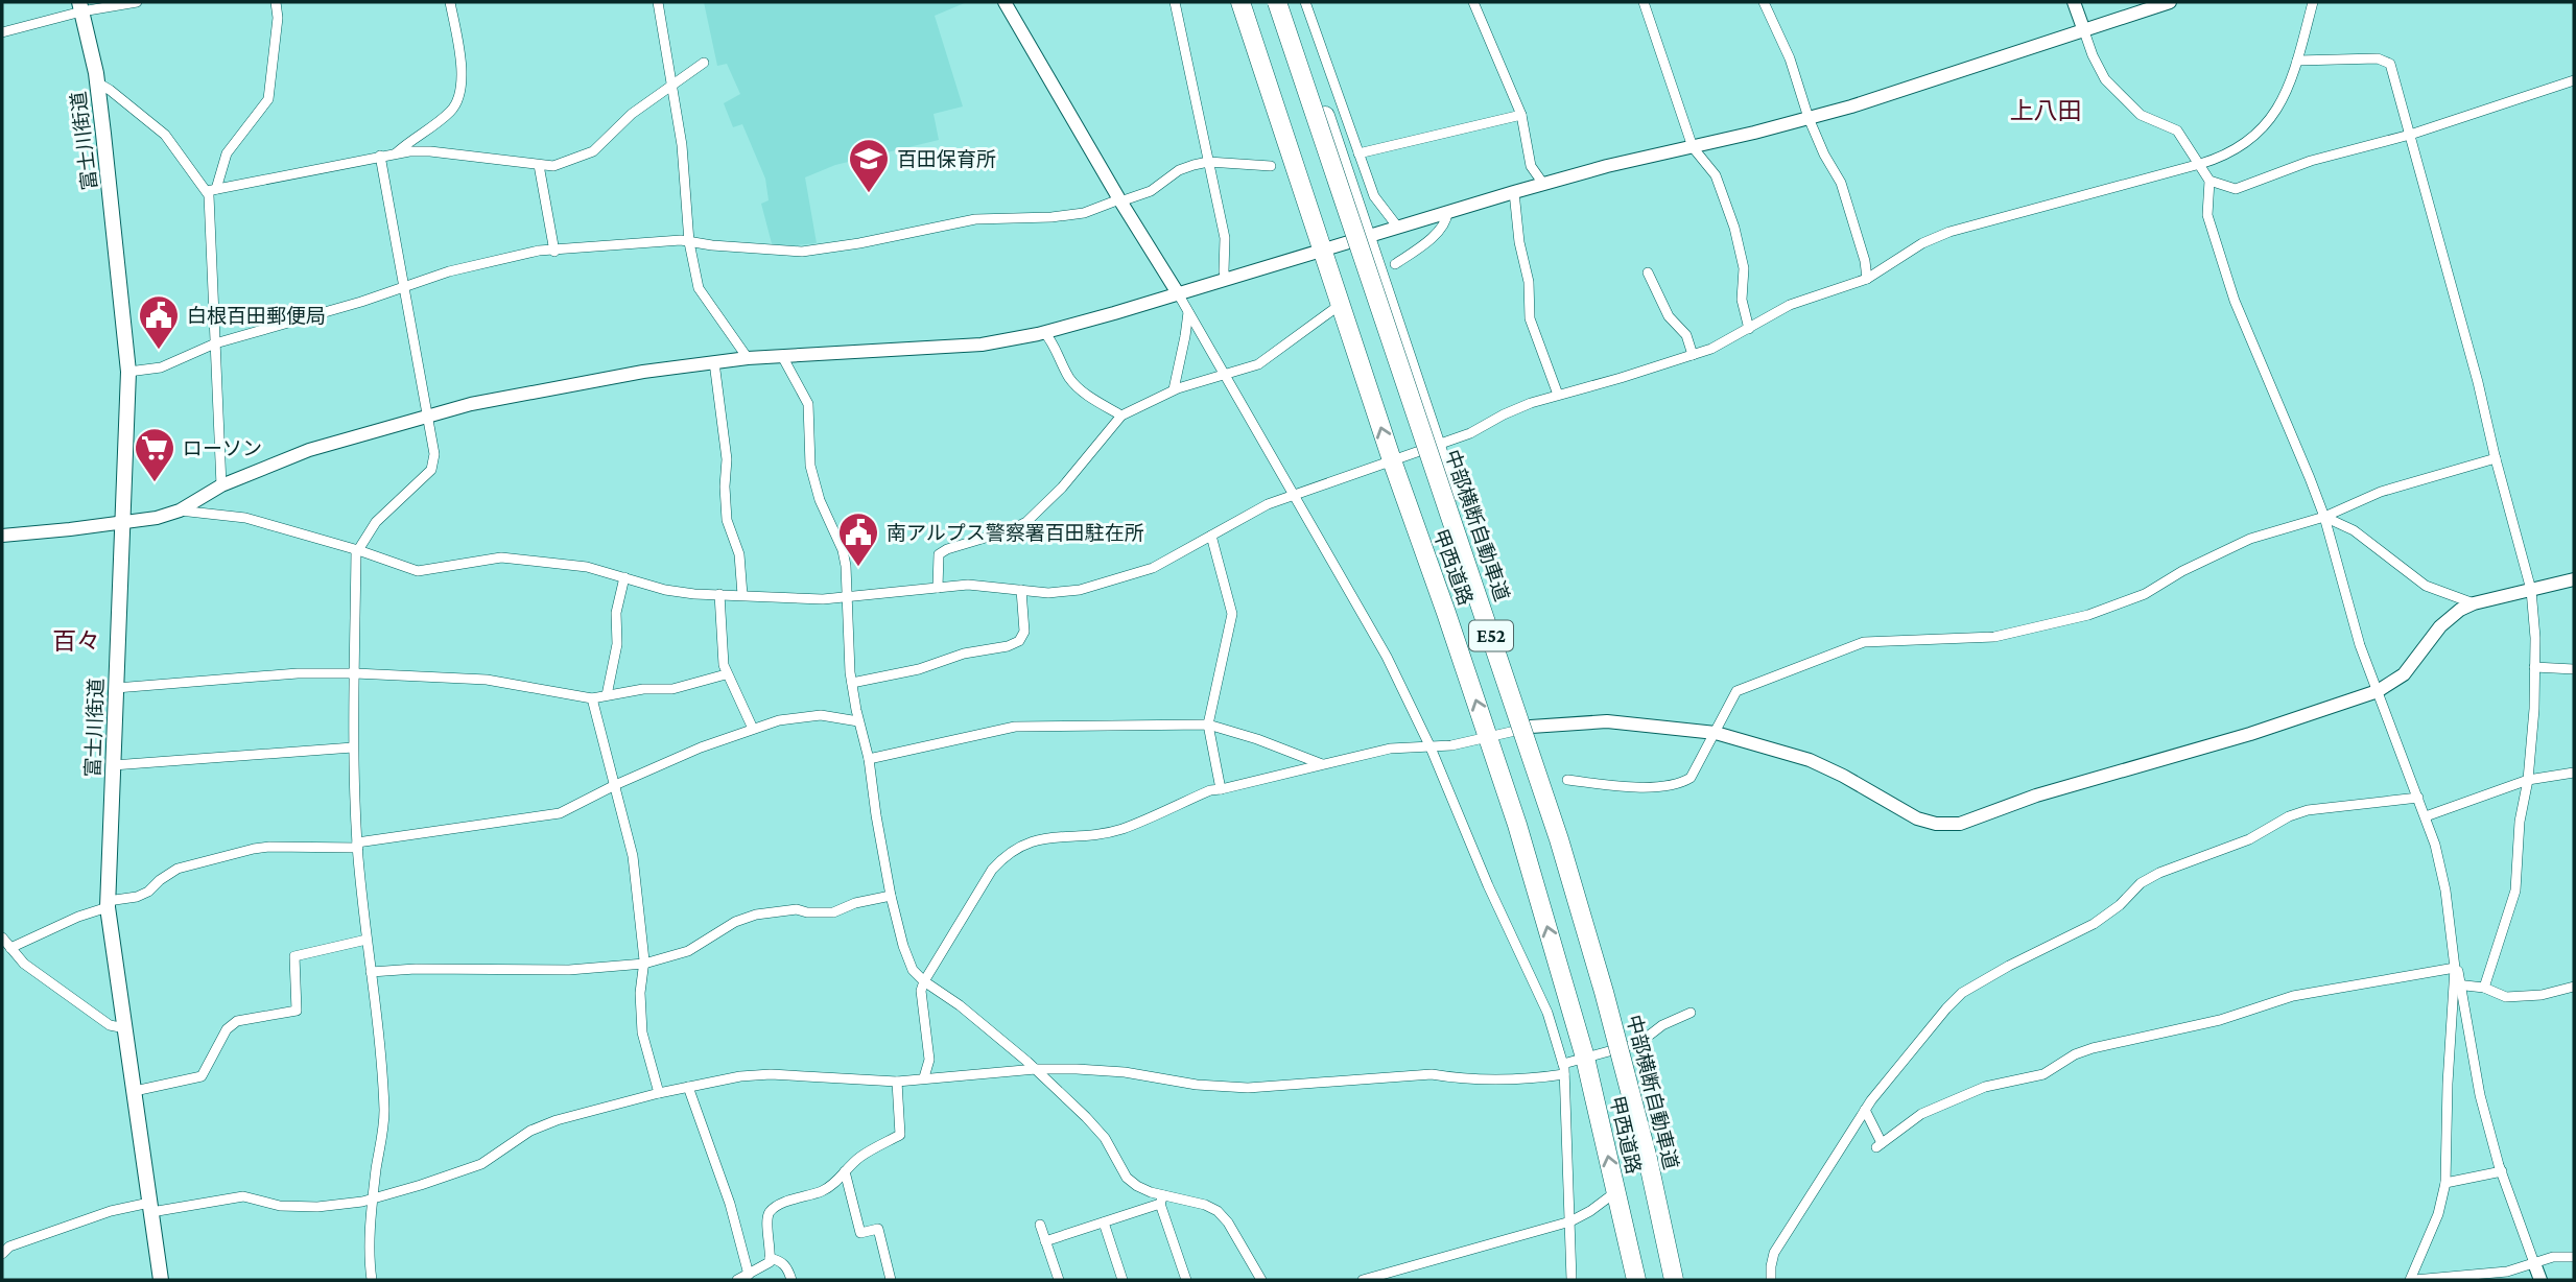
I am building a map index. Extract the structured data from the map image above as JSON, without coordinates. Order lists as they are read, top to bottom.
{
  "streets": {
    "highway": ["中部横断自動車道", "甲西道路", "E52"],
    "main road": ["富士川街道"]
  },
  "districts": ["上八田", "百々"],
  "places": {
    "school or university": ["百田保育所"],
    "public building": ["白根百田郵便局", "南アルプス警察署百田駐在所"],
    "supermarket": ["ローソン"]
  }
}
